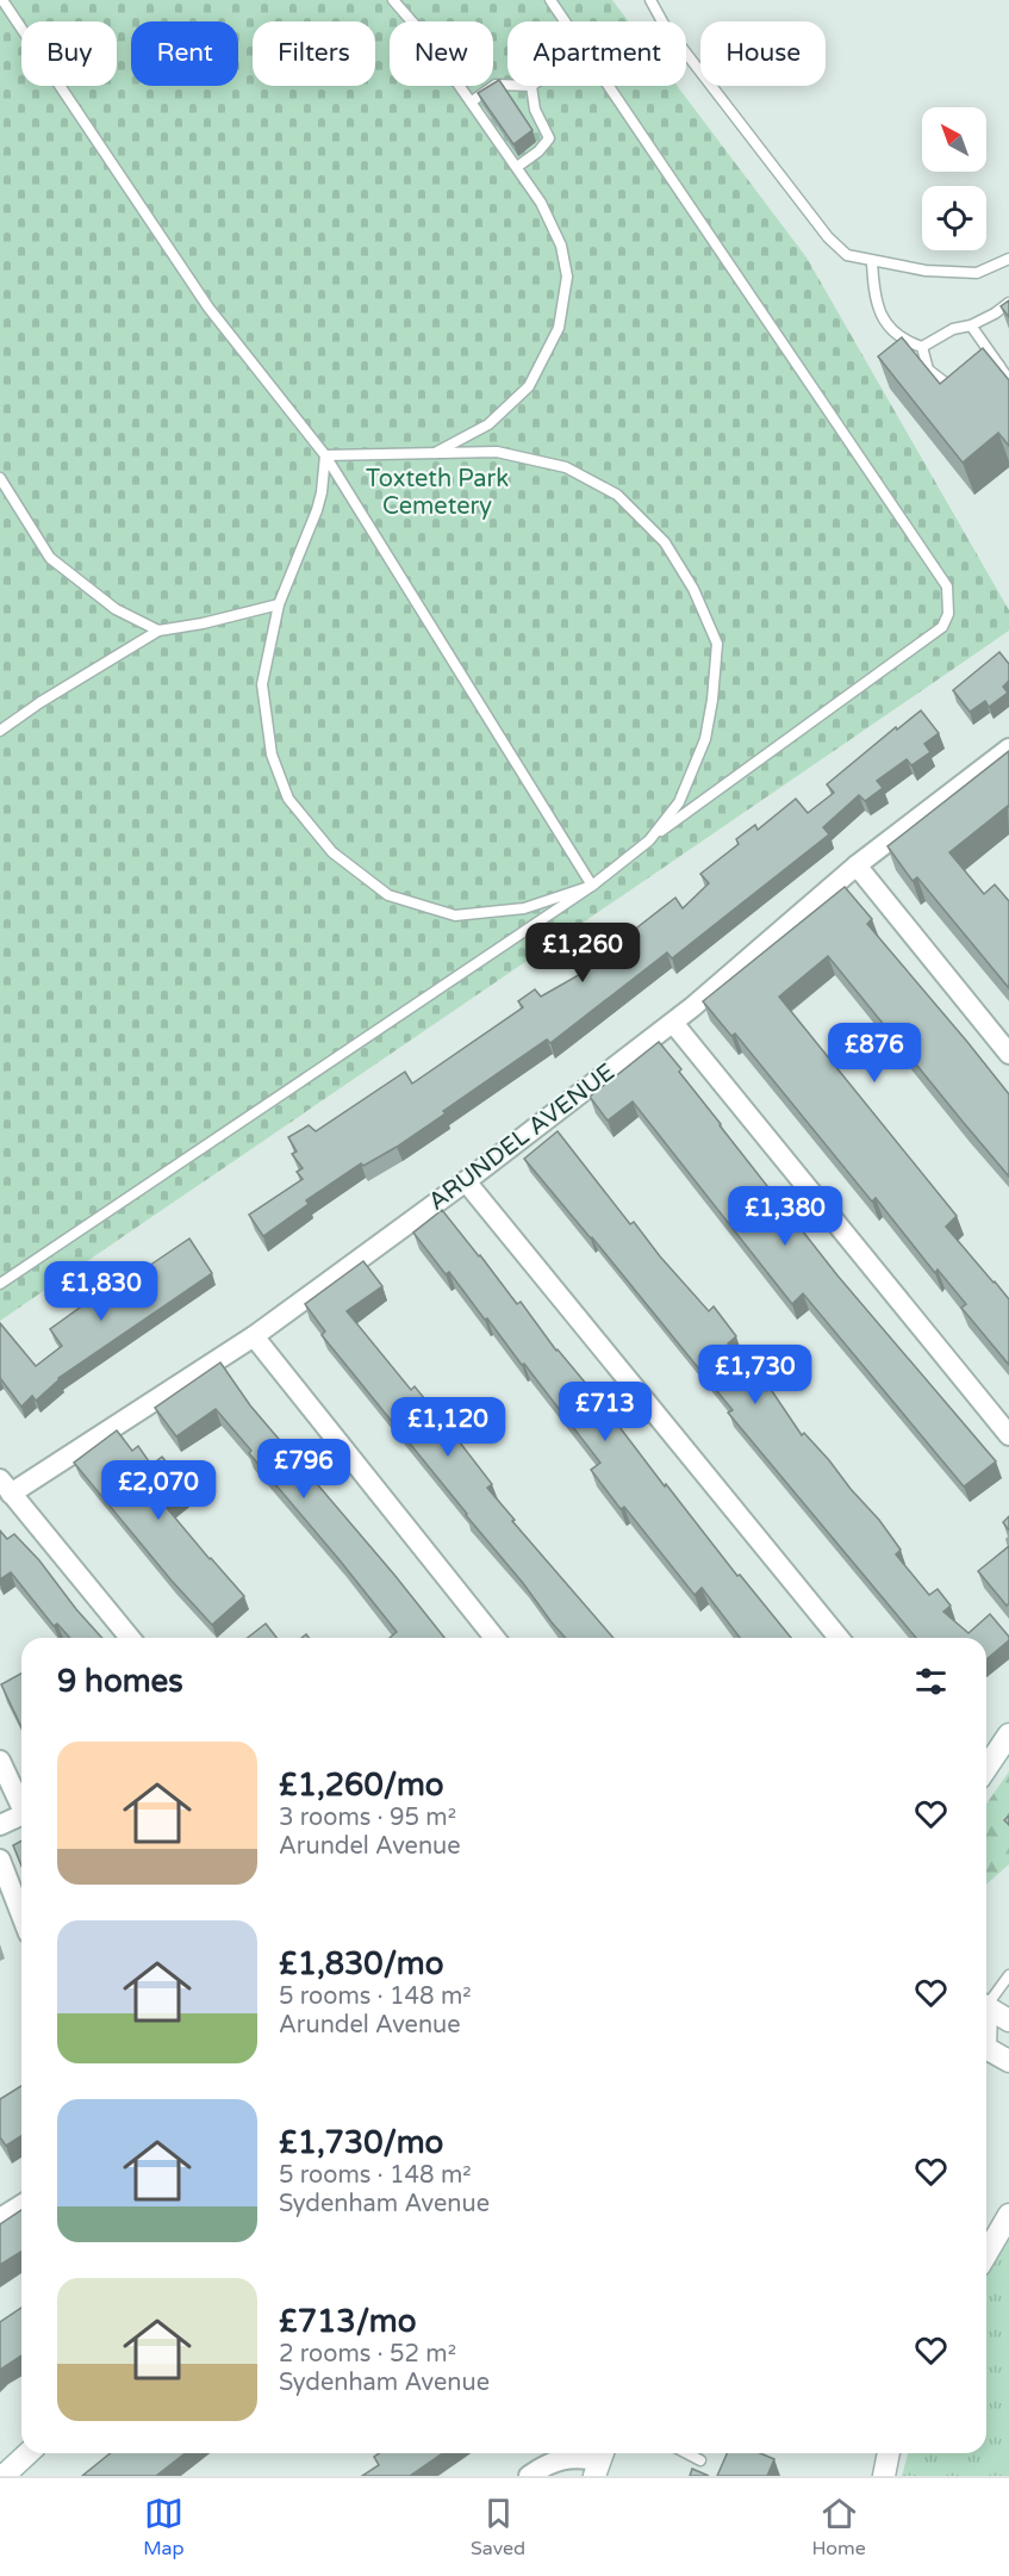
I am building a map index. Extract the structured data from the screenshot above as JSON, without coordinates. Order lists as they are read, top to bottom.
{
  "streets": {
    "street": ["ARUNDEL AVENUE"]
  },
  "parks": ["Toxteth Park Cemetery"],
  "north": "top left",
  "page": {
    "chip": [
      "Buy",
      "Rent",
      "Filters",
      "New",
      "Apartment",
      "House"
    ],
    "price": [
      "£1,260",
      "£876",
      "£1,380",
      "£1,830",
      "£1,730",
      "£713",
      "£1,120",
      "£796",
      "£2,070"
    ],
    "heading": "9 homes",
    "list": [
      {
        "name": "£1,260/mo",
        "note": "3 rooms · 95 m² · Arundel Avenue"
      },
      {
        "name": "£1,830/mo",
        "note": "5 rooms · 148 m² · Arundel Avenue"
      },
      {
        "name": "£1,730/mo",
        "note": "5 rooms · 148 m² · Sydenham Avenue"
      },
      {
        "name": "£713/mo",
        "note": "2 rooms · 52 m² · Sydenham Avenue"
      }
    ],
    "tabs": ["Map", "Saved", "Home"]
  }
}
